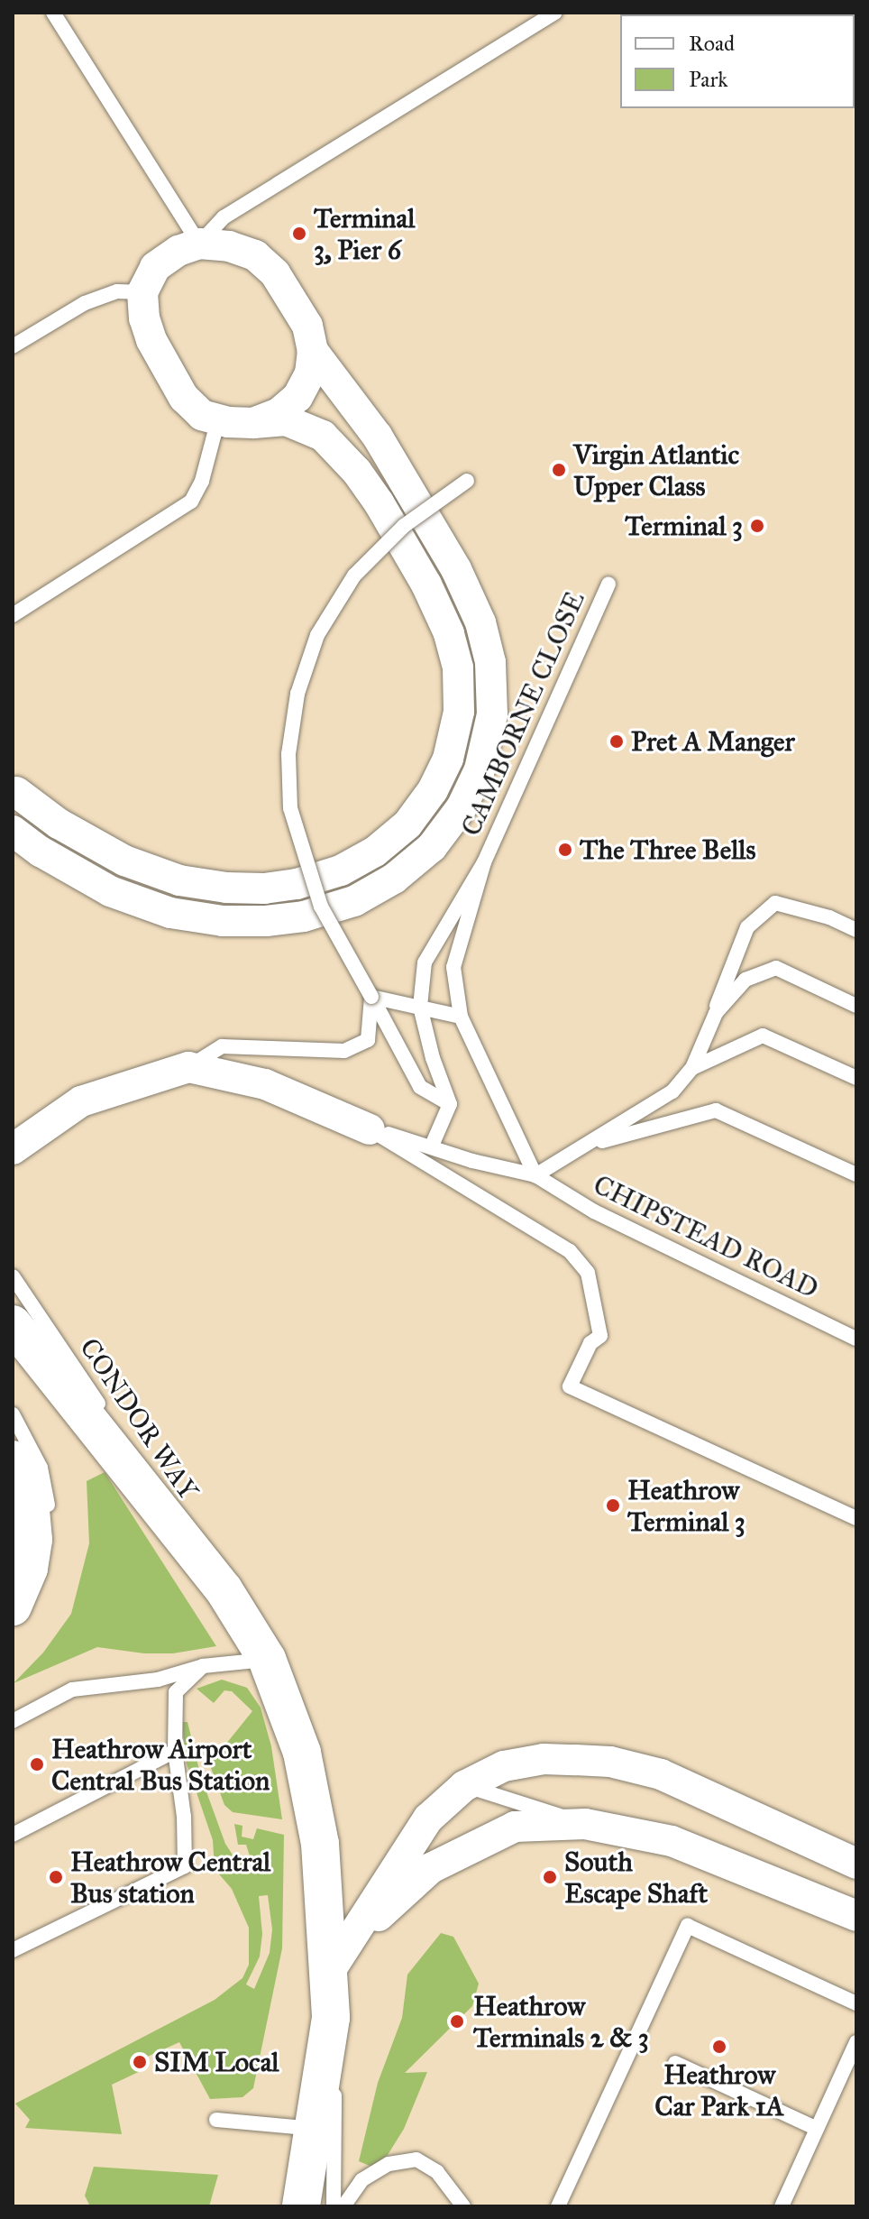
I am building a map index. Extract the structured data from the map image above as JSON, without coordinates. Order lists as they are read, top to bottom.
{
  "streets": {
    "lane": ["CAMBORNE CLOSE", "CHIPSTEAD ROAD", "CONDOR WAY"]
  },
  "crossings": [
    ["CAMBORNE CLOSE", "CHIPSTEAD ROAD"]
  ],
  "places": [
    "Terminal 3, Pier 6",
    "Virgin Atlantic Upper Class",
    "Terminal 3",
    "Pret A Manger",
    "The Three Bells",
    "Heathrow Terminal 3",
    "Heathrow Airport Central Bus Station",
    "Heathrow Central Bus station",
    "South Escape Shaft",
    "Heathrow Terminals 2 & 3",
    "Heathrow Car Park 1A",
    "SIM Local"
  ],
  "legend": ["Road", "Park"]
}
